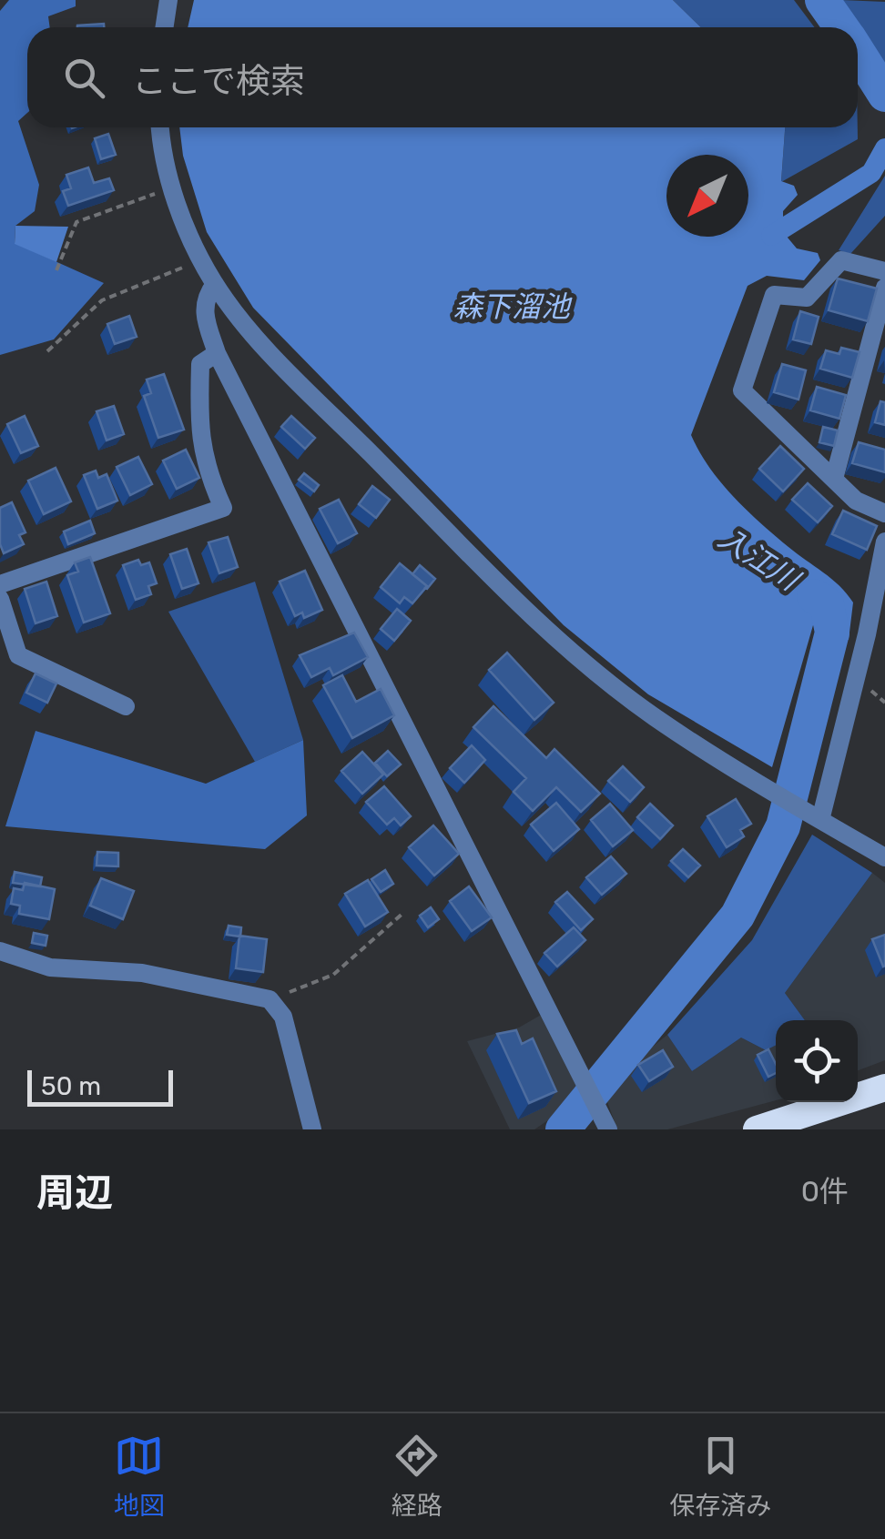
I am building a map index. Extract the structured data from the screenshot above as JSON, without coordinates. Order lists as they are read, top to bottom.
{
  "water": ["森下溜池", "入江川"],
  "scale_bar": "50 m",
  "north": "bottom left",
  "page": {
    "search": "ここで検索",
    "scale": "50 m",
    "heading": ["周辺", "0件"],
    "nav": ["地図", "経路", "保存済み"]
  }
}
